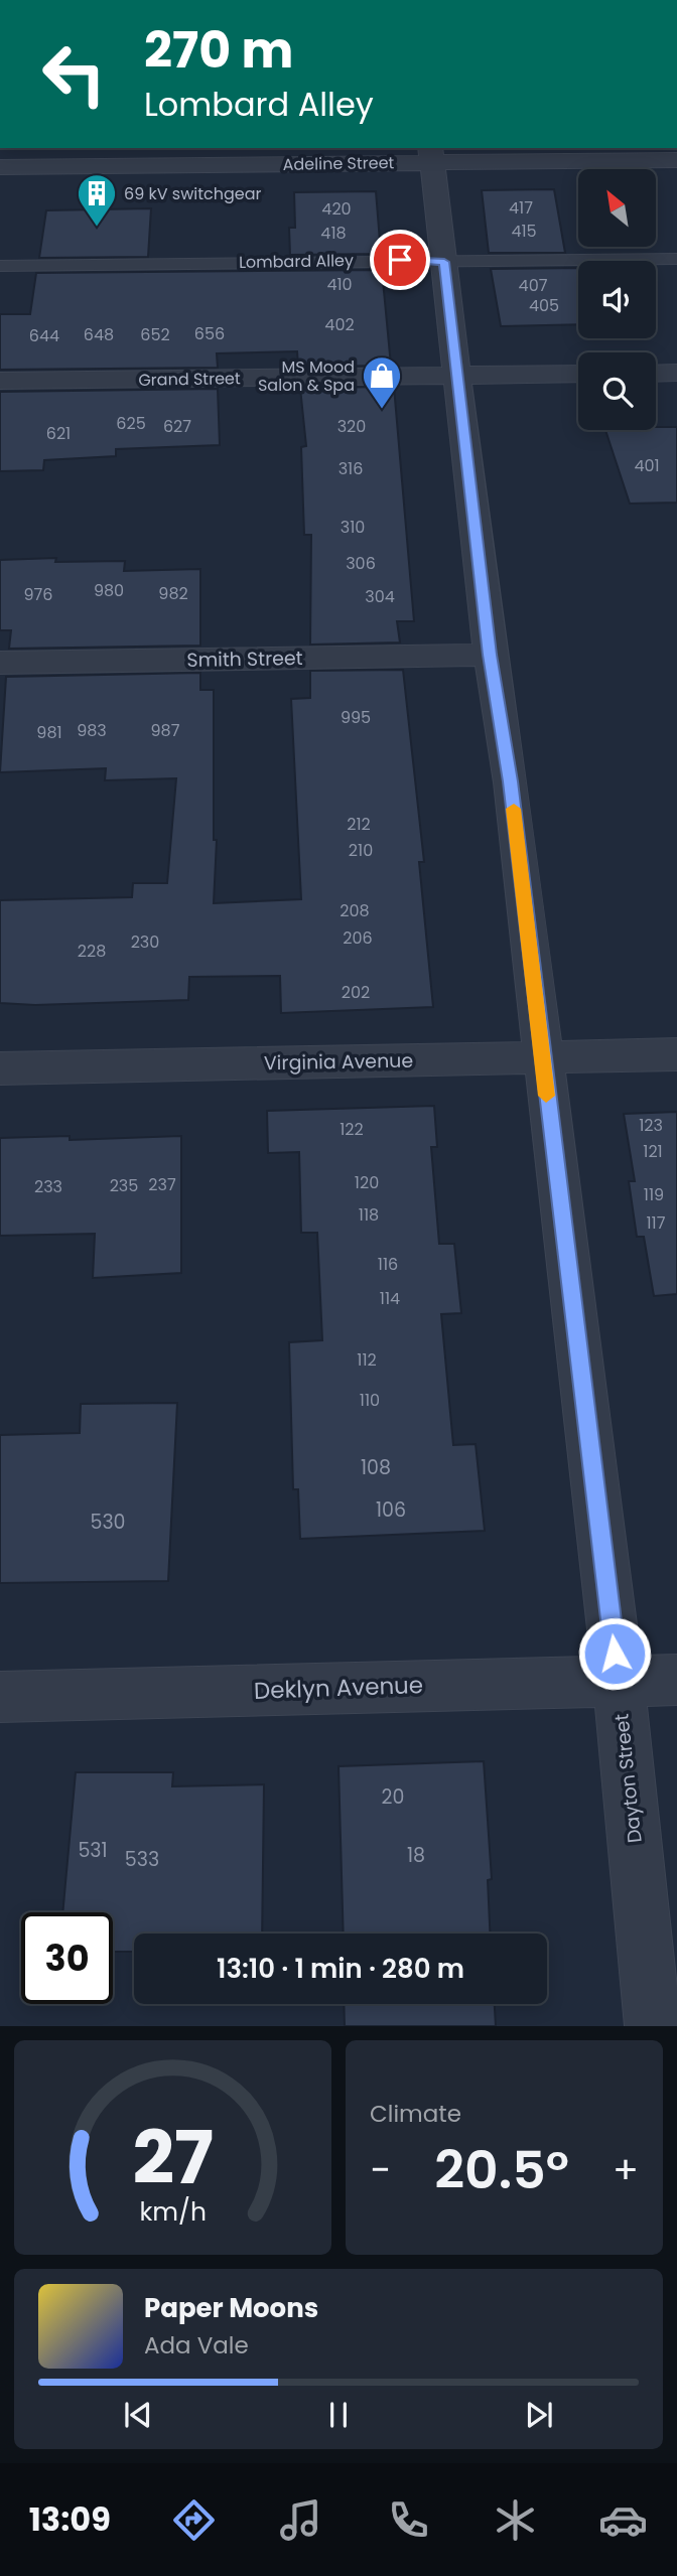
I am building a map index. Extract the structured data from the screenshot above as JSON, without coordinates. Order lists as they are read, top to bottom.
{
  "streets": {
    "street": [
      "Adeline Street",
      "Grand Street",
      "Smith Street",
      "Virginia Avenue",
      "Deklyn Avenue",
      "Dayton Street"
    ],
    "lane": ["Lombard Alley"]
  },
  "crossings": [
    ["Adeline Street", "Dayton Street"],
    ["Lombard Alley", "Dayton Street"],
    ["Grand Street", "Dayton Street"],
    ["Smith Street", "Dayton Street"],
    ["Virginia Avenue", "Dayton Street"],
    ["Deklyn Avenue", "Dayton Street"]
  ],
  "places": {
    "building": ["69 kV switchgear"],
    "shop": ["MS Mood Salon & Spa"]
  },
  "house_numbers": [
    "417",
    "420",
    "415",
    "418",
    "410",
    "407",
    "405",
    "402",
    "656",
    "648",
    "652",
    "644",
    "625",
    "627",
    "320",
    "621",
    "401",
    "316",
    "310",
    "306",
    "980",
    "982",
    "976",
    "304",
    "995",
    "983",
    "987",
    "981",
    "212",
    "210",
    "208",
    "206",
    "230",
    "228",
    "202",
    "123",
    "122",
    "121",
    "120",
    "237",
    "235",
    "233",
    "119",
    "118",
    "117",
    "116",
    "114",
    "112",
    "110",
    "108",
    "106",
    "530",
    "20",
    "531",
    "18",
    "533"
  ],
  "north": "top left",
  "page": {
    "turn": ["270 m", "Lombard Alley"],
    "limit": "30",
    "trip": "13:10 · 1 min · 280 m",
    "tile": "Climate",
    "heat": ["−", "20.5°", "+"],
    "song": ["Paper Moons", "Ada Vale"],
    "tabs": "13:09",
    "gauge": ["27", "km/h"]
  }
}
